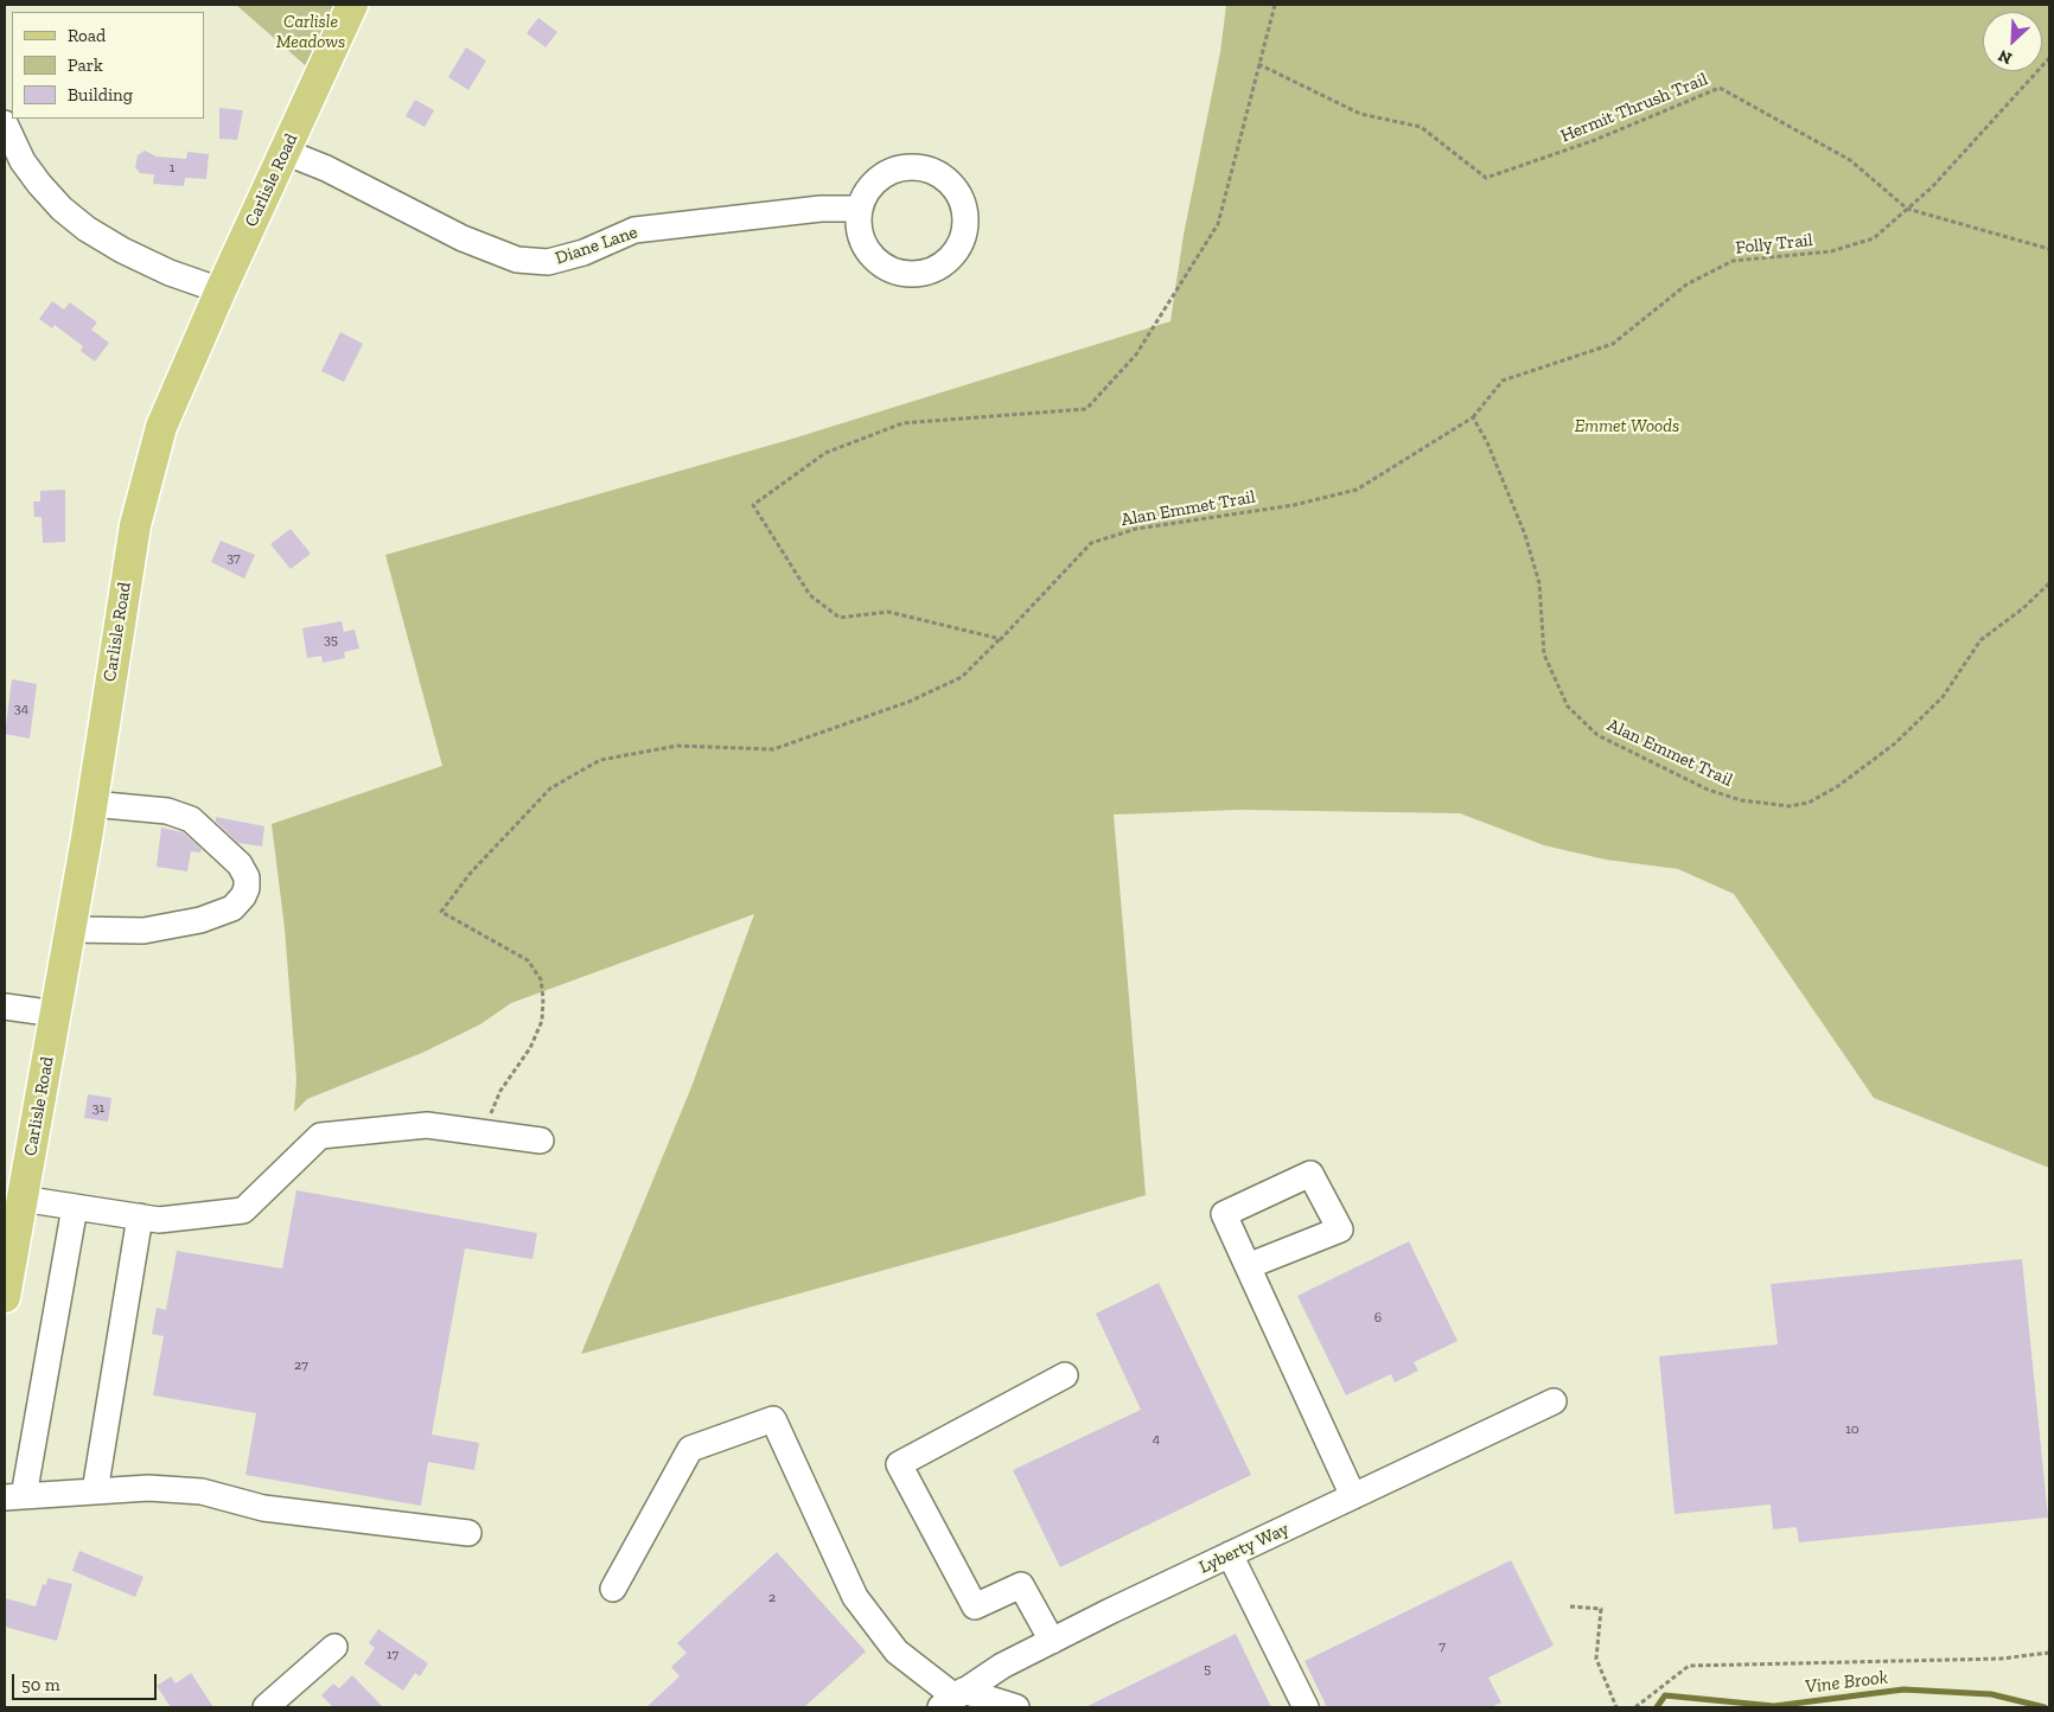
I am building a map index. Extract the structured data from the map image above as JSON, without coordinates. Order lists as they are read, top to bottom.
{
  "streets": {
    "main road": ["Carlisle Road"],
    "street": ["Diane Lane", "Lyberty Way"],
    "path": ["Hermit Thrush Trail", "Folly Trail", "Alan Emmet Trail"]
  },
  "crossings": [
    ["Hermit Thrush Trail", "Folly Trail"],
    ["Carlisle Road", "Diane Lane"],
    ["Folly Trail", "Alan Emmet Trail"]
  ],
  "water": ["Vine Brook"],
  "parks": ["Carlisle Meadows", "Emmet Woods"],
  "house_numbers": [
    "1",
    "37",
    "35",
    "34",
    "31",
    "6",
    "27",
    "10",
    "4",
    "2",
    "7",
    "17",
    "5"
  ],
  "legend": ["Road", "Park", "Building"],
  "scale_bar": "50 m",
  "north": "bottom left"
}
